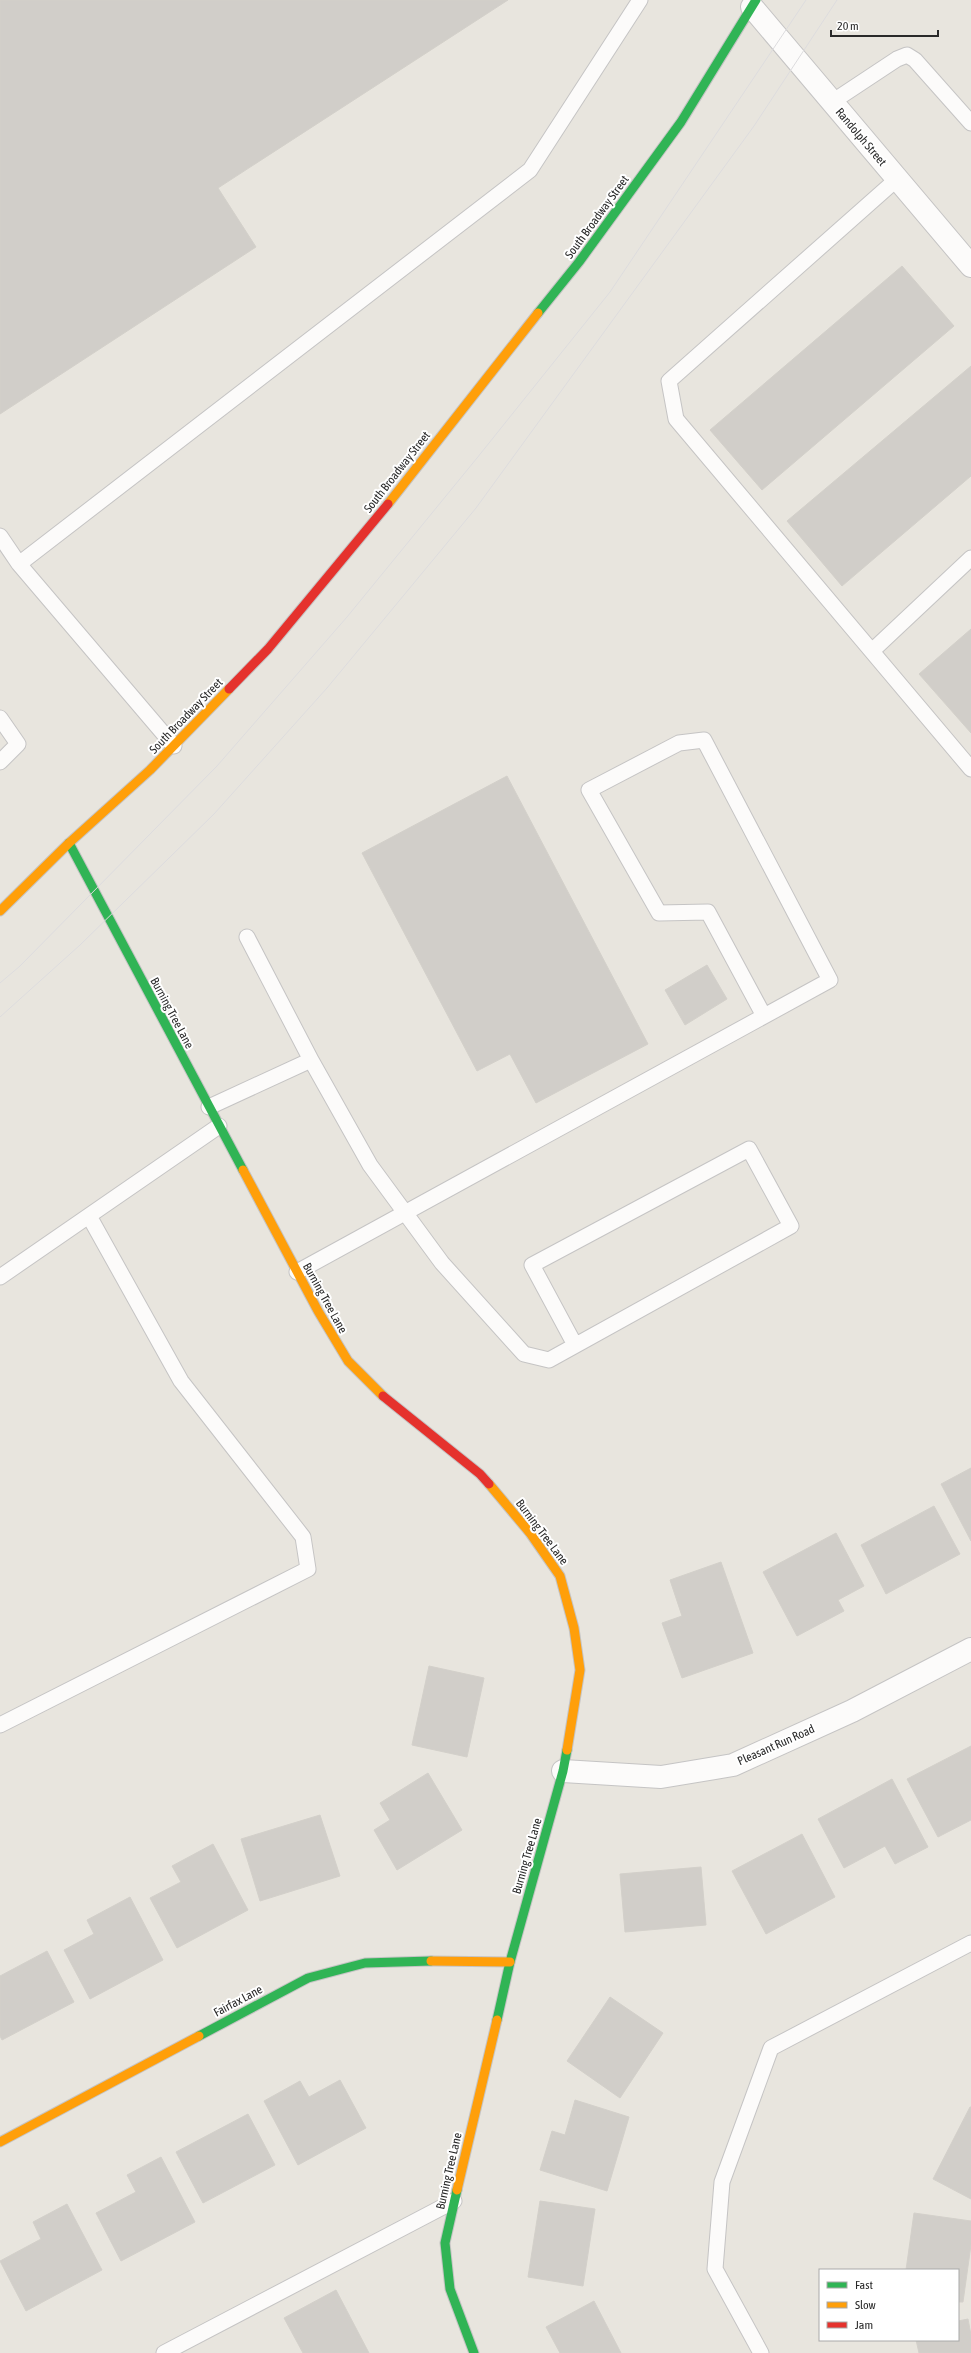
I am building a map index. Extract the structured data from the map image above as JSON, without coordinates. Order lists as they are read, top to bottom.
{
  "streets": {
    "street": [
      "Randolph Street",
      "South Broadway Street",
      "Burning Tree Lane",
      "Pleasant Run Road",
      "Fairfax Lane"
    ]
  },
  "crossings": [
    ["Randolph Street", "South Broadway Street"],
    ["South Broadway Street", "Burning Tree Lane"],
    ["Burning Tree Lane", "Pleasant Run Road"],
    ["Burning Tree Lane", "Fairfax Lane"]
  ],
  "legend": ["Fast", "Slow", "Jam"],
  "scale_bar": "20 m"
}
